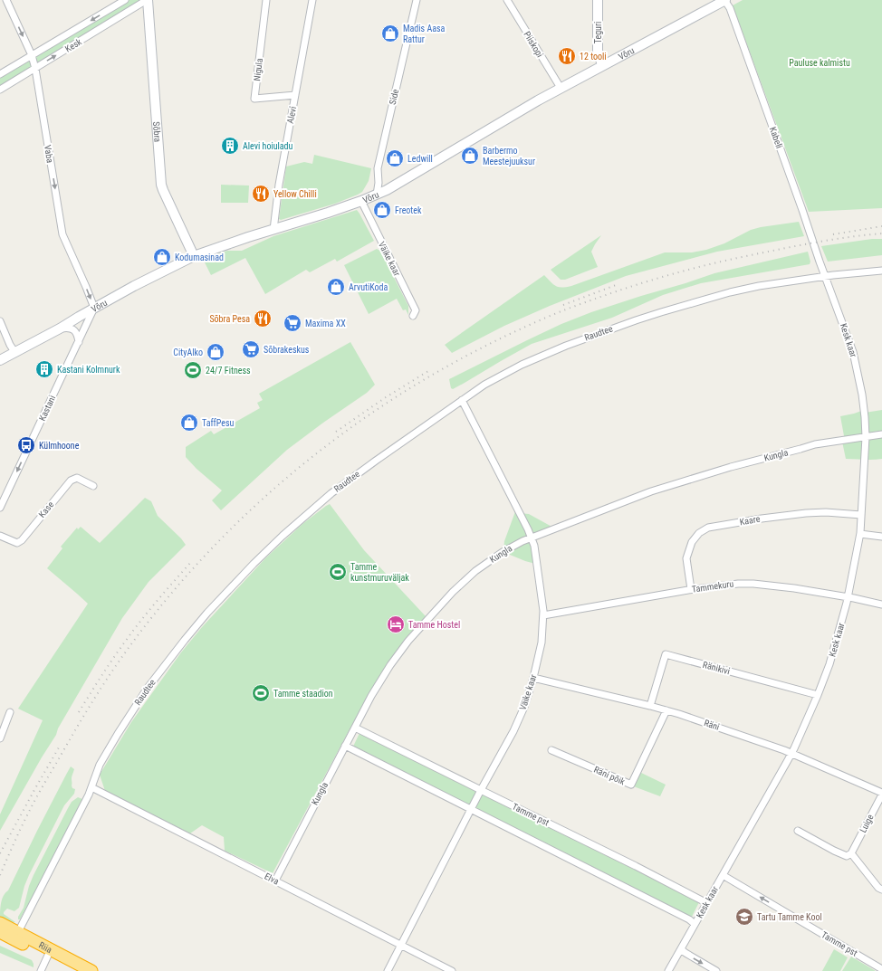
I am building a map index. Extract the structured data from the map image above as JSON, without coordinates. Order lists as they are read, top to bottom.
{
  "streets": {
    "highway": ["Riia"],
    "main road": ["Teguri", "Võru", "Sõbra"],
    "street": [
      "Piiskopi",
      "Kesk",
      "Nigula",
      "Side",
      "Alevi",
      "Kabeli",
      "Vaba",
      "Väike kaar",
      "Raudtee",
      "Kesk kaar",
      "Kastani",
      "Kungla",
      "Kase",
      "Kaare",
      "Tammekuru",
      "Ränikivi",
      "Räni",
      "Räni põik",
      "Tamme pst",
      "Luige",
      "Elva"
    ]
  },
  "crossings": [
    ["Teguri", "Võru"],
    ["Piiskopi", "Võru"],
    ["Kesk", "Sõbra"],
    ["Kesk", "Vaba"],
    ["Võru", "Side"],
    ["Võru", "Alevi"],
    ["Võru", "Sõbra"],
    ["Võru", "Kabeli"],
    ["Võru", "Vaba"],
    ["Võru", "Väike kaar"],
    ["Võru", "Kastani"],
    ["Nigula", "Alevi"],
    ["Kabeli", "Raudtee"],
    ["Kabeli", "Kesk kaar"],
    ["Vaba", "Kastani"],
    ["Väike kaar", "Raudtee"],
    ["Väike kaar", "Kungla"],
    ["Väike kaar", "Tammekuru"],
    ["Väike kaar", "Räni"],
    ["Väike kaar", "Tamme pst"],
    ["Väike kaar", "Elva"],
    ["Raudtee", "Kesk kaar"],
    ["Raudtee", "Elva"],
    ["Raudtee", "Riia"],
    ["Kesk kaar", "Kungla"],
    ["Kesk kaar", "Kaare"],
    ["Kesk kaar", "Tammekuru"],
    ["Kesk kaar", "Ränikivi"],
    ["Kesk kaar", "Räni"],
    ["Kesk kaar", "Tamme pst"],
    ["Kungla", "Tamme pst"],
    ["Kungla", "Elva"],
    ["Kaare", "Tammekuru"],
    ["Ränikivi", "Räni"],
    ["Räni", "Räni põik"],
    ["Räni", "Luige"]
  ],
  "one_way": ["Vaba", "Kastani"],
  "parks": ["Pauluse kalmistu"],
  "places": {
    "shop": [
      "Madis Aasa Rattur",
      "Barbermo Meestejuuksur",
      "Ledwill",
      "Freotek",
      "Kodumasinad",
      "ArvutiKoda",
      "CityAlko",
      "TaffPesu"
    ],
    "restaurant": ["12 tooli", "Yellow Chilli", "Sõbra Pesa"],
    "building": ["Alevi hoiuladu", "Kastani Kolmnurk"],
    "supermarket": ["Maxima XX", "Sõbrakeskus"],
    "sports": ["24/7 Fitness", "Tamme kunstmuruväljak", "Tamme staadion"],
    "bus stop": ["Külmhoone"],
    "hotel": ["Tamme Hostel"],
    "school or university": ["Tartu Tamme Kool"]
  }
}
